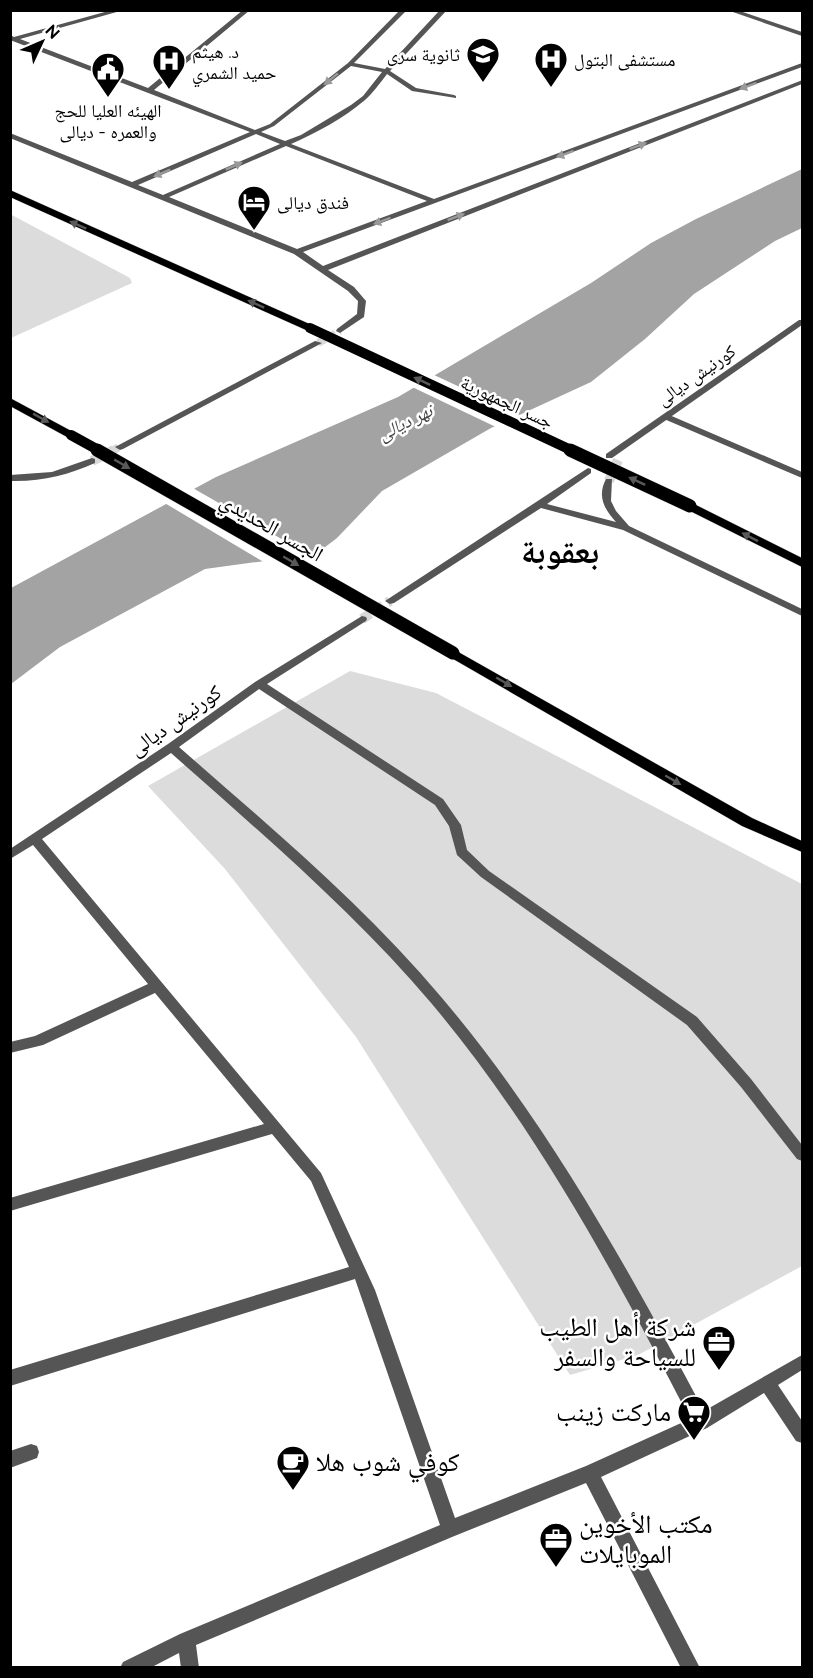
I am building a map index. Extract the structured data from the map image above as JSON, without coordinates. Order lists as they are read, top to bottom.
{
  "streets": {
    "main road": ["جسر الجمهورية", "الجسر الحديدي"],
    "street": ["كورنيش ديالى"]
  },
  "one_way": ["جسر الجمهورية", "الجسر الحديدي"],
  "districts": ["بعقوبة"],
  "water": ["نهر ديالى"],
  "places": {
    "school or university": ["ثانوية سرى"],
    "hospital": ["مستشفى البتول", "د. هيثم حميد الشمري"],
    "public building": ["الهيئه العليا للحج والعمره - ديالى"],
    "hotel": ["فندق ديالى"],
    "office": ["شركة أهل الطيب للسياحة والسفر", "مكتب الأخوين الموبايلات"],
    "supermarket": ["ماركت زينب"],
    "cafe": ["كوفي شوب هلا"]
  },
  "north": "top right"
}
